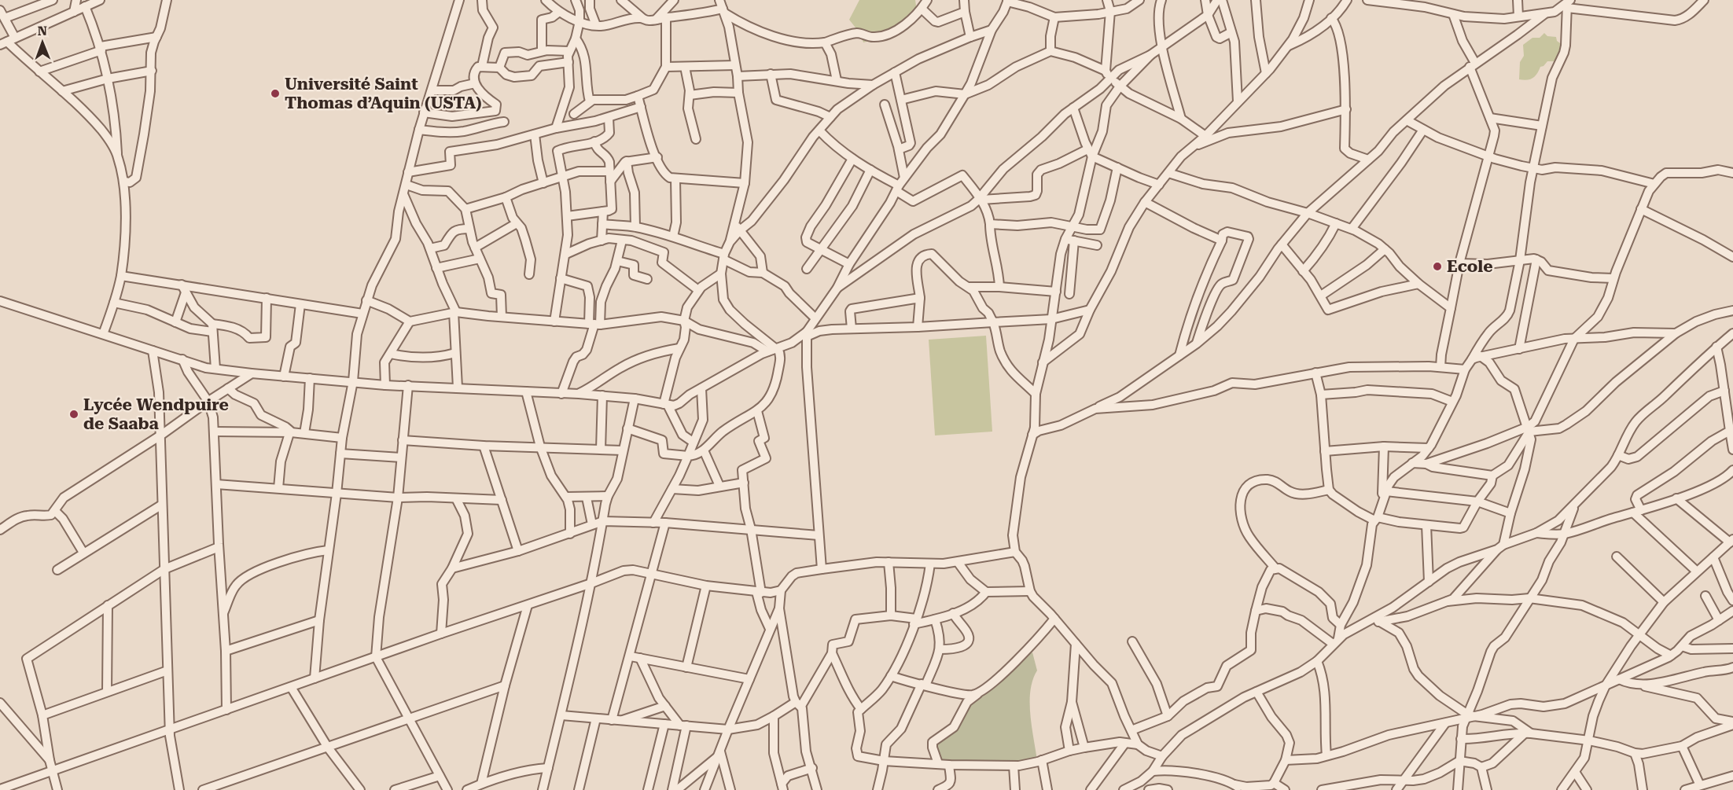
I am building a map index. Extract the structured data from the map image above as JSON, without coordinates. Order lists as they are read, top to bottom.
{
  "places": ["Université Saint Thomas d’Aquin (USTA)", "Ecole", "Lycée Wendpuire de Saaba"],
  "north": "top"
}
